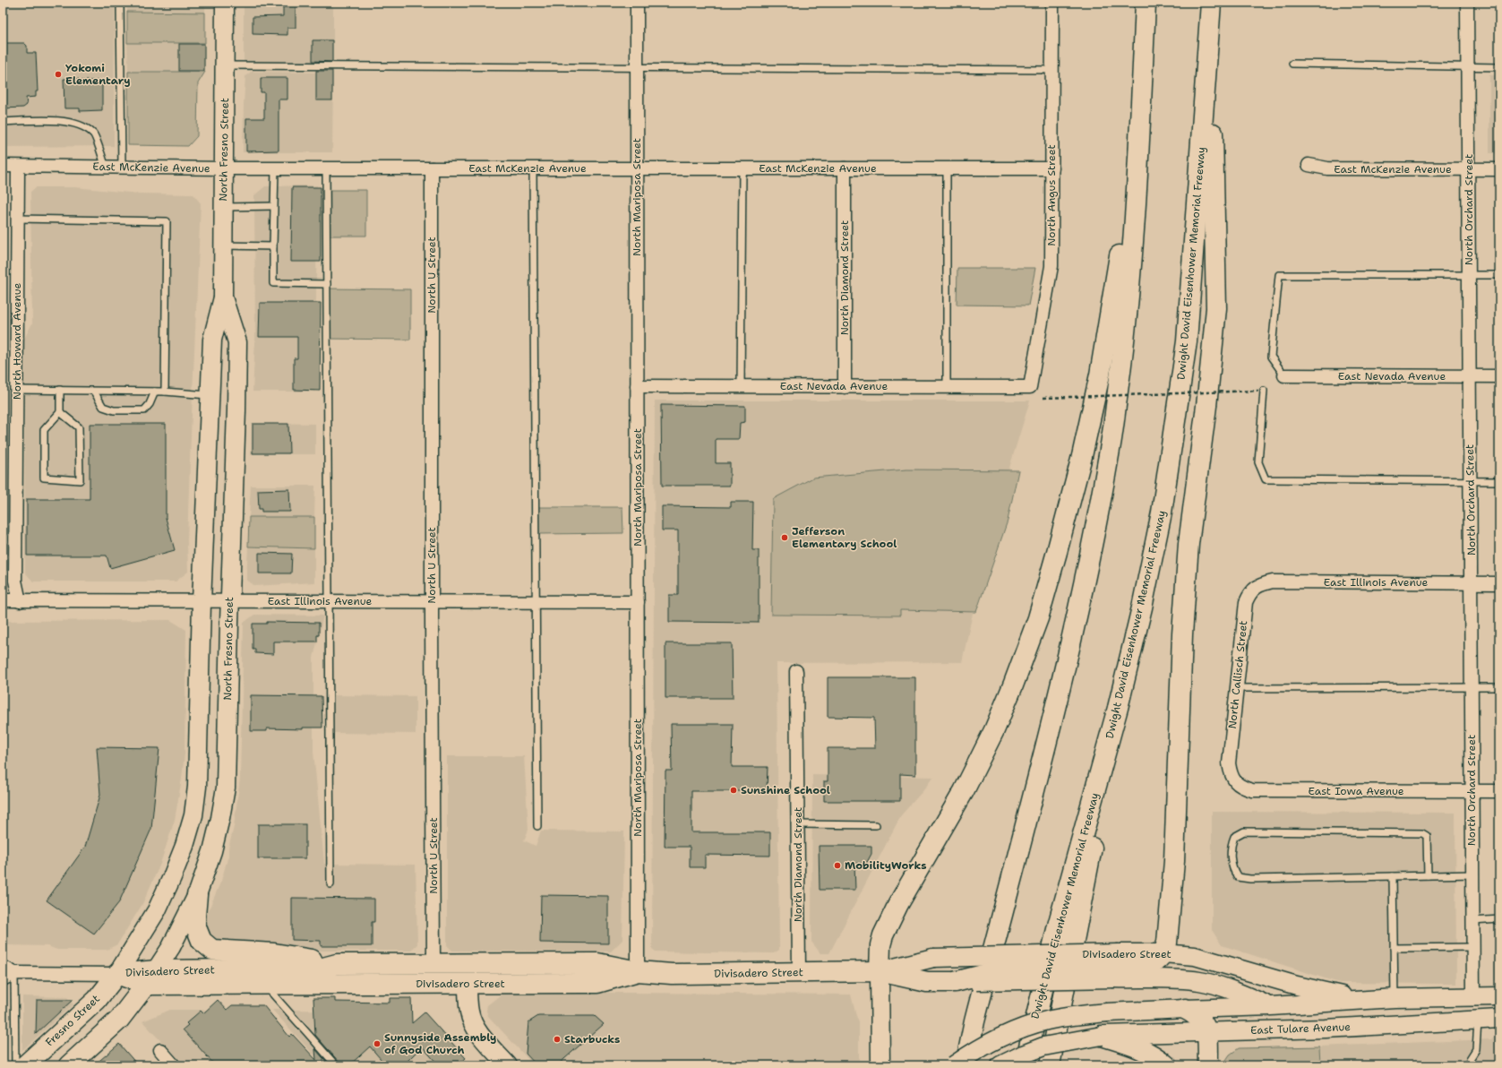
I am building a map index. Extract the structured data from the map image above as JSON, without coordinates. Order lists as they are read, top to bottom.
{
  "streets": {
    "main road": [
      "North Fresno Street",
      "Dwight David Eisenhower Memorial Freeway",
      "Divisadero Street",
      "Fresno Street",
      "East Tulare Avenue"
    ],
    "street": [
      "East McKenzie Avenue",
      "North Angus Street",
      "North Mariposa Street",
      "North Orchard Street",
      "North U Street",
      "North Diamond Street",
      "North Howard Avenue",
      "East Nevada Avenue",
      "East Illinois Avenue",
      "North Callisch Street",
      "East Iowa Avenue"
    ]
  },
  "crossings": [
    ["North Fresno Street", "East McKenzie Avenue"],
    ["North Fresno Street", "East Illinois Avenue"],
    ["North Fresno Street", "Divisadero Street"],
    ["North Fresno Street", "Fresno Street"],
    ["East McKenzie Avenue", "North Angus Street"],
    ["East McKenzie Avenue", "North Mariposa Street"],
    ["East McKenzie Avenue", "North Orchard Street"],
    ["East McKenzie Avenue", "North U Street"],
    ["East McKenzie Avenue", "North Diamond Street"],
    ["East McKenzie Avenue", "North Howard Avenue"],
    ["North Angus Street", "East Nevada Avenue"],
    ["North Mariposa Street", "East Nevada Avenue"],
    ["North Mariposa Street", "East Illinois Avenue"],
    ["North Mariposa Street", "Divisadero Street"],
    ["North Orchard Street", "East Nevada Avenue"],
    ["North Orchard Street", "East Illinois Avenue"],
    ["North Orchard Street", "East Iowa Avenue"],
    ["North U Street", "East Illinois Avenue"],
    ["North U Street", "Divisadero Street"],
    ["North Diamond Street", "East Nevada Avenue"],
    ["North Diamond Street", "Divisadero Street"],
    ["North Howard Avenue", "East Illinois Avenue"],
    ["East Illinois Avenue", "North Callisch Street"],
    ["North Callisch Street", "East Iowa Avenue"],
    ["Divisadero Street", "Fresno Street"],
    ["Divisadero Street", "East Tulare Avenue"]
  ],
  "places": [
    "Yokomi Elementary",
    "Jefferson Elementary School",
    "Sunshine School",
    "MobilityWorks",
    "Starbucks",
    "Sunnyside Assembly of God Church"
  ]
}
